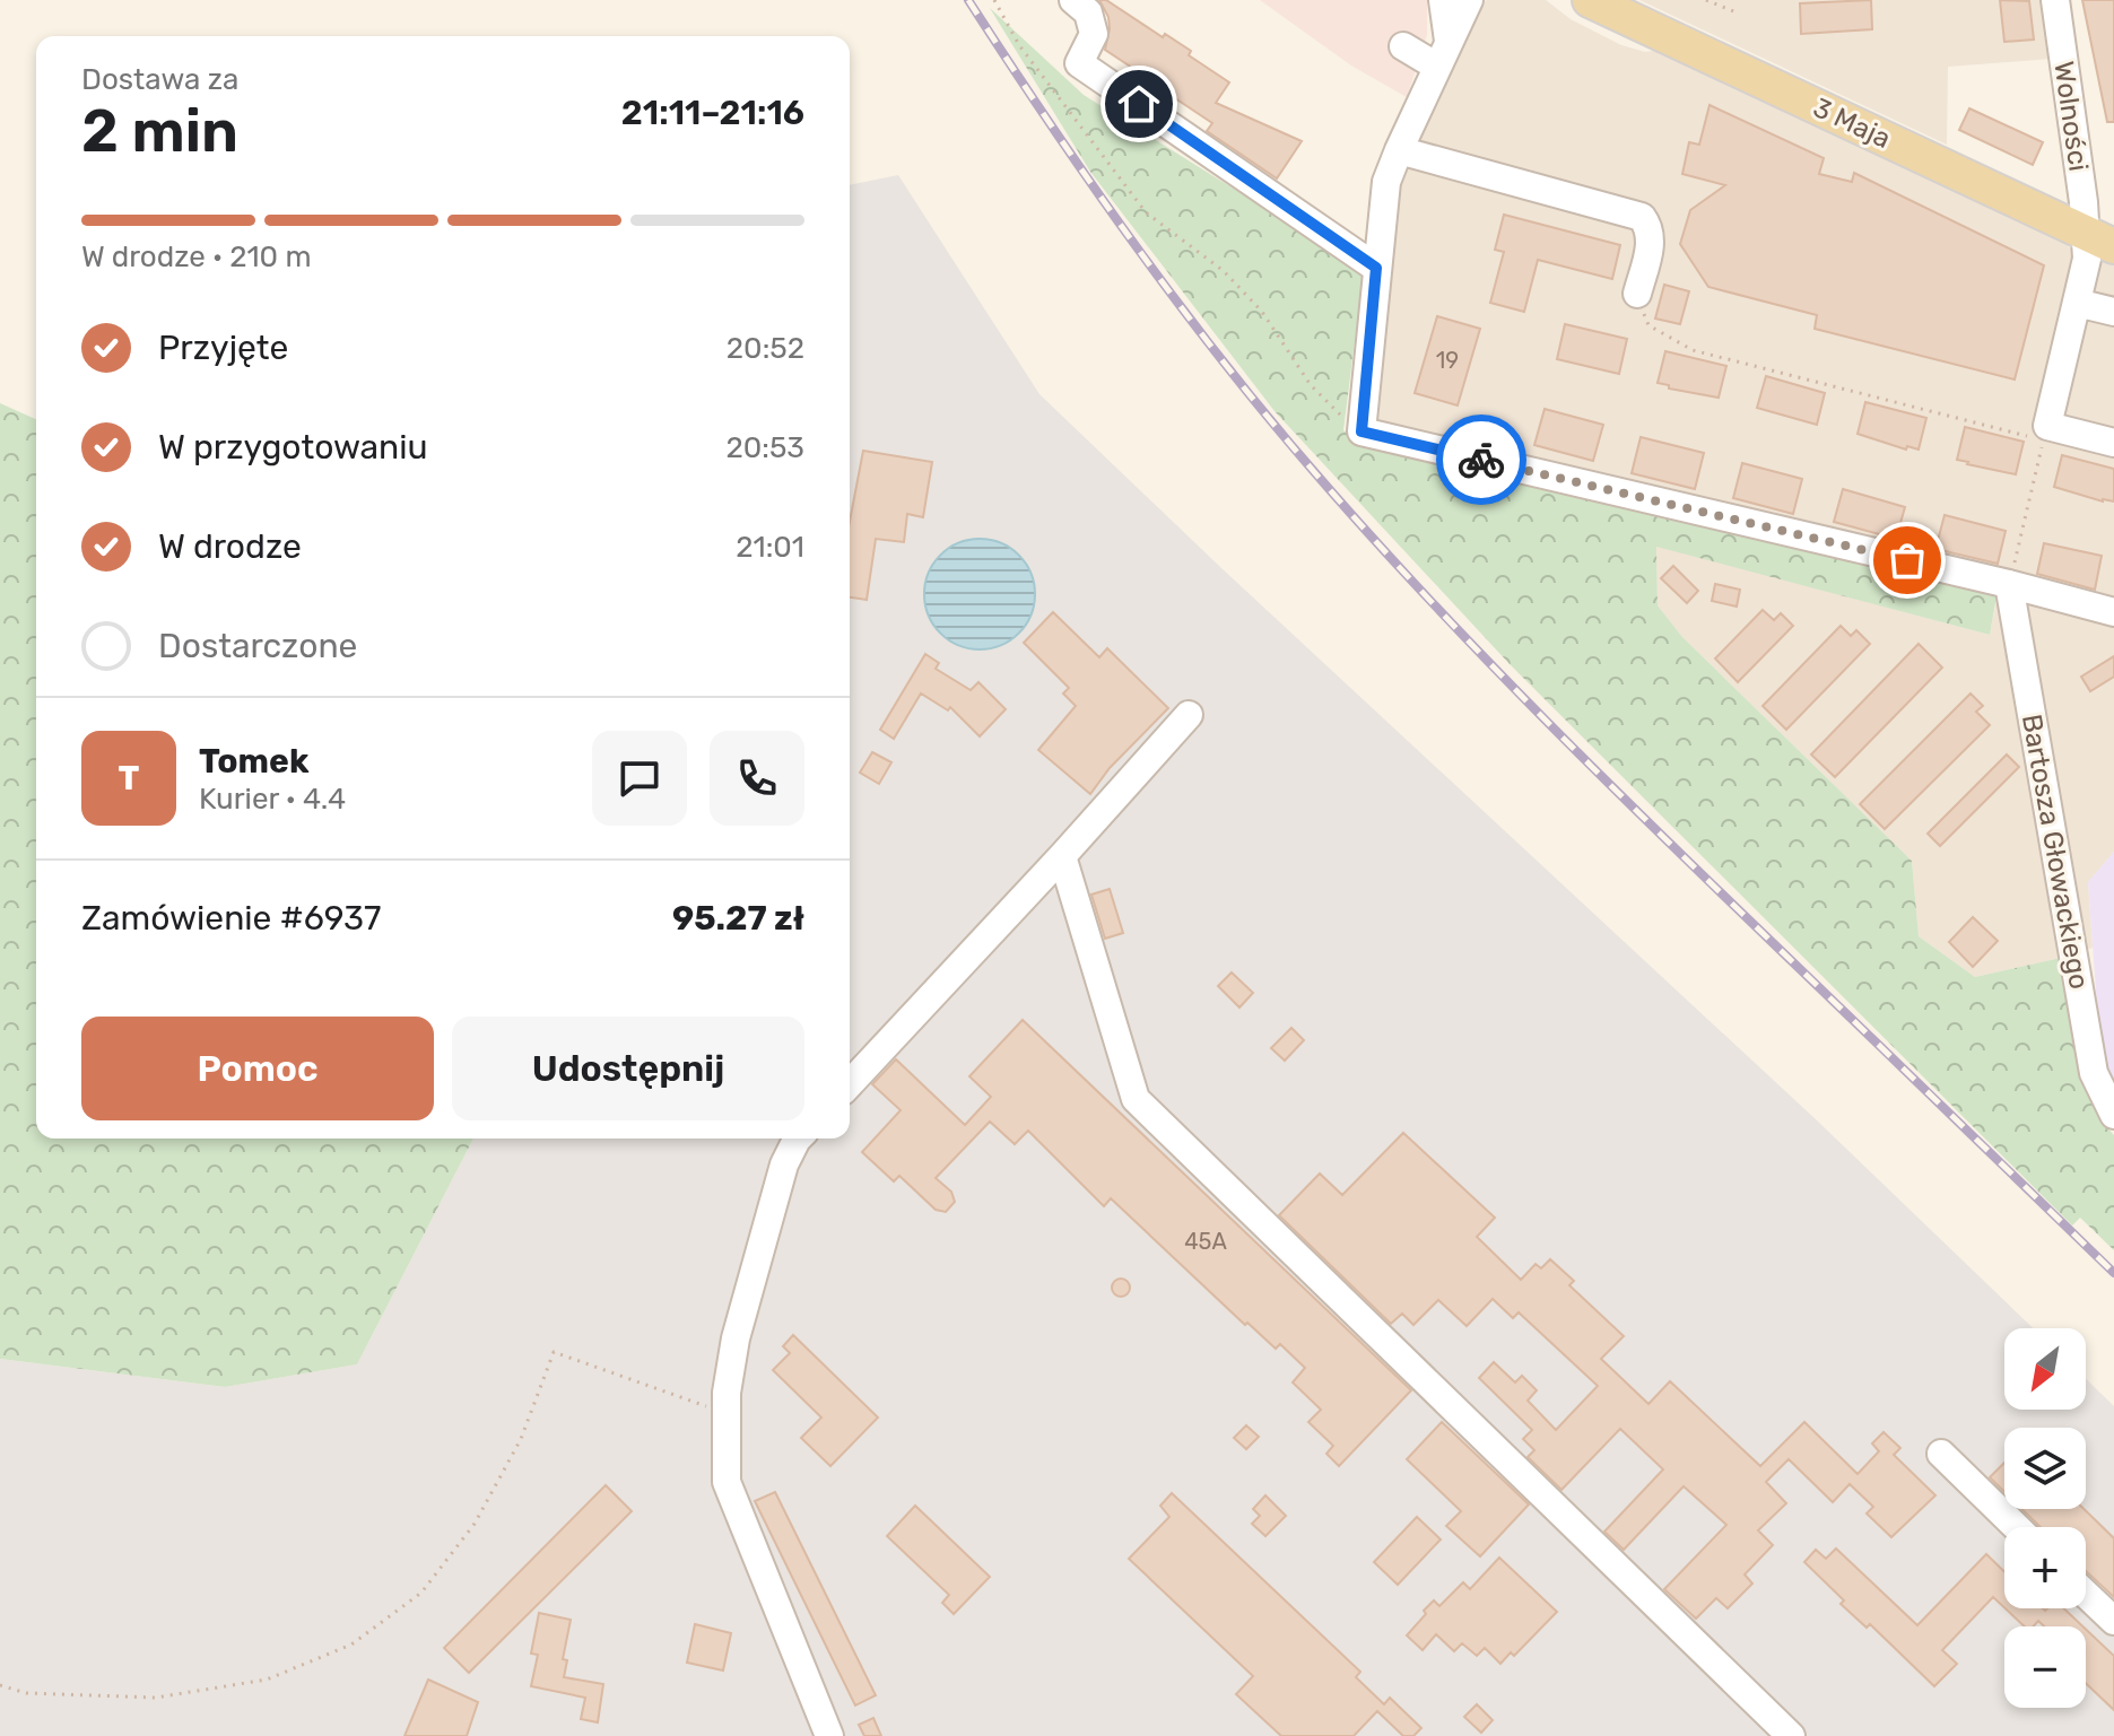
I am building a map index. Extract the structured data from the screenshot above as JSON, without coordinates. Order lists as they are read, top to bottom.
{
  "streets": {
    "main road": ["3 Maja"],
    "street": ["Wolności", "Bartosza Głowackiego"]
  },
  "crossings": [
    ["Wolności", "3 Maja"]
  ],
  "house_numbers": ["19", "45A"],
  "north": "bottom left",
  "page": {
    "heading": ["2 min", "Dostawa za", "21:11–21:16"],
    "panel": [
      "Tomek",
      "Kurier · 4.4",
      "Zamówienie #6937",
      "95.27 zł"
    ],
    "bar": "W drodze · 210 m",
    "list": [
      ["Przyjęte", "20:52"],
      ["W przygotowaniu", "20:53"],
      ["W drodze", "21:01"],
      "Dostarczone"
    ],
    "round": "T",
    "buttons": ["Pomoc", "Udostępnij"],
    "map_buttons": ["+", "−"]
  }
}
